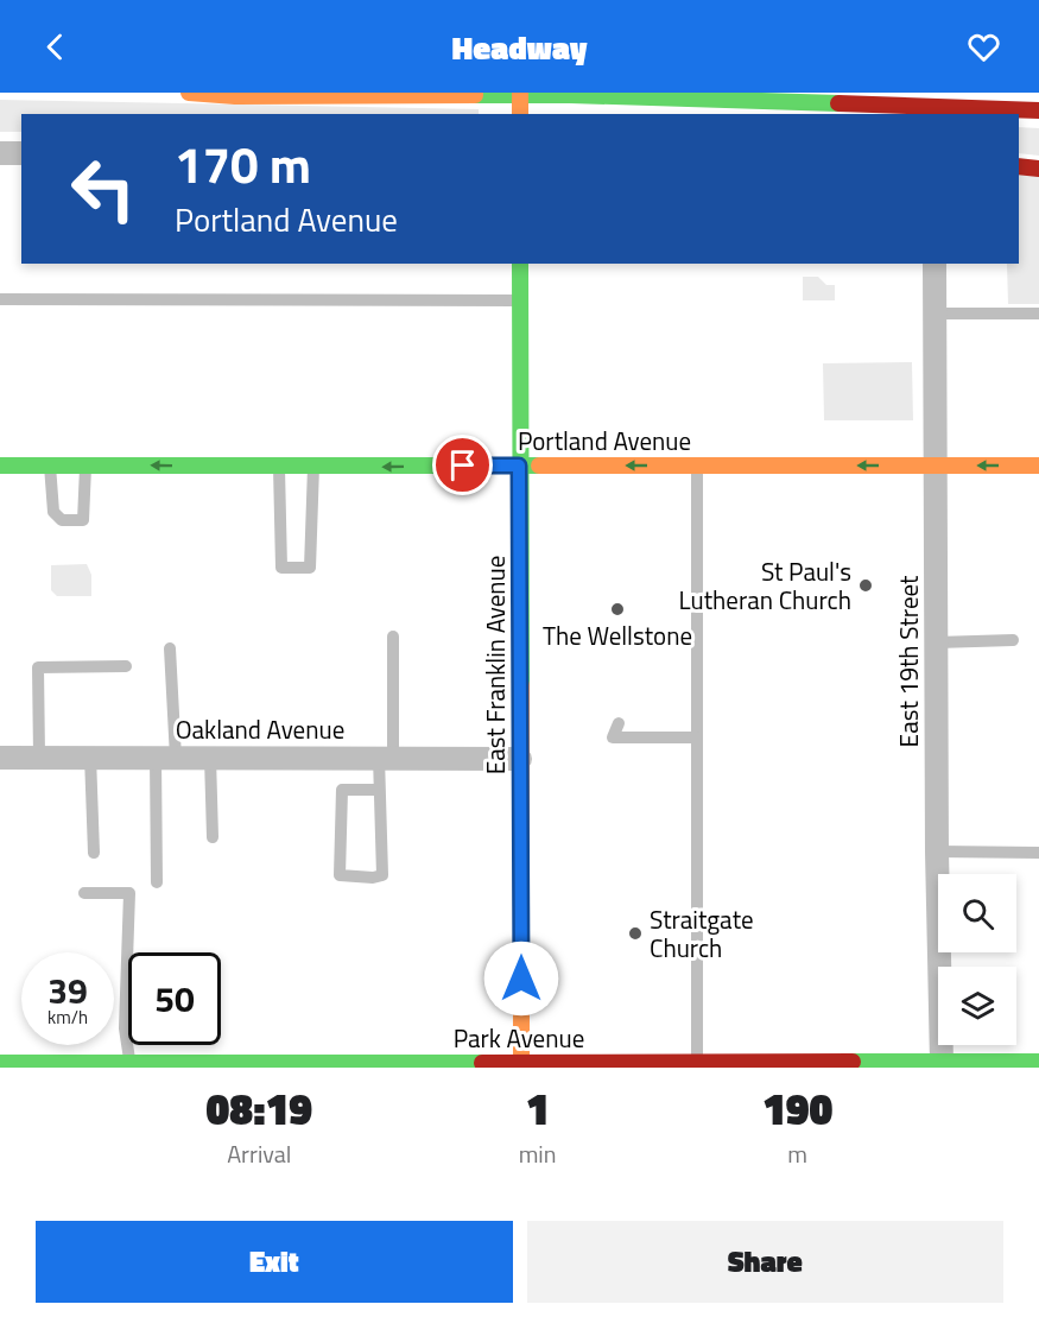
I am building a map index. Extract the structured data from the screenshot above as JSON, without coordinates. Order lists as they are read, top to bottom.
{
  "streets": {
    "main road": ["Portland Avenue", "East Franklin Avenue", "Park Avenue"],
    "street": ["East 19th Street", "Oakland Avenue"]
  },
  "crossings": [
    ["Portland Avenue", "East 19th Street"],
    ["Portland Avenue", "East Franklin Avenue"],
    ["East 19th Street", "Park Avenue"],
    ["East Franklin Avenue", "Oakland Avenue"],
    ["East Franklin Avenue", "Park Avenue"]
  ],
  "one_way": ["Portland Avenue"],
  "places": ["St Paul's Lutheran Church", "The Wellstone", "Straitgate Church"],
  "page": {
    "header": "Headway",
    "turn": ["170 m", "Portland Avenue"],
    "speed": "39 km/h",
    "limit": "50",
    "eta": [
      "08:19",
      "Arrival",
      "1",
      "min",
      "190",
      "m"
    ],
    "buttons": ["Exit", "Share"]
  }
}
